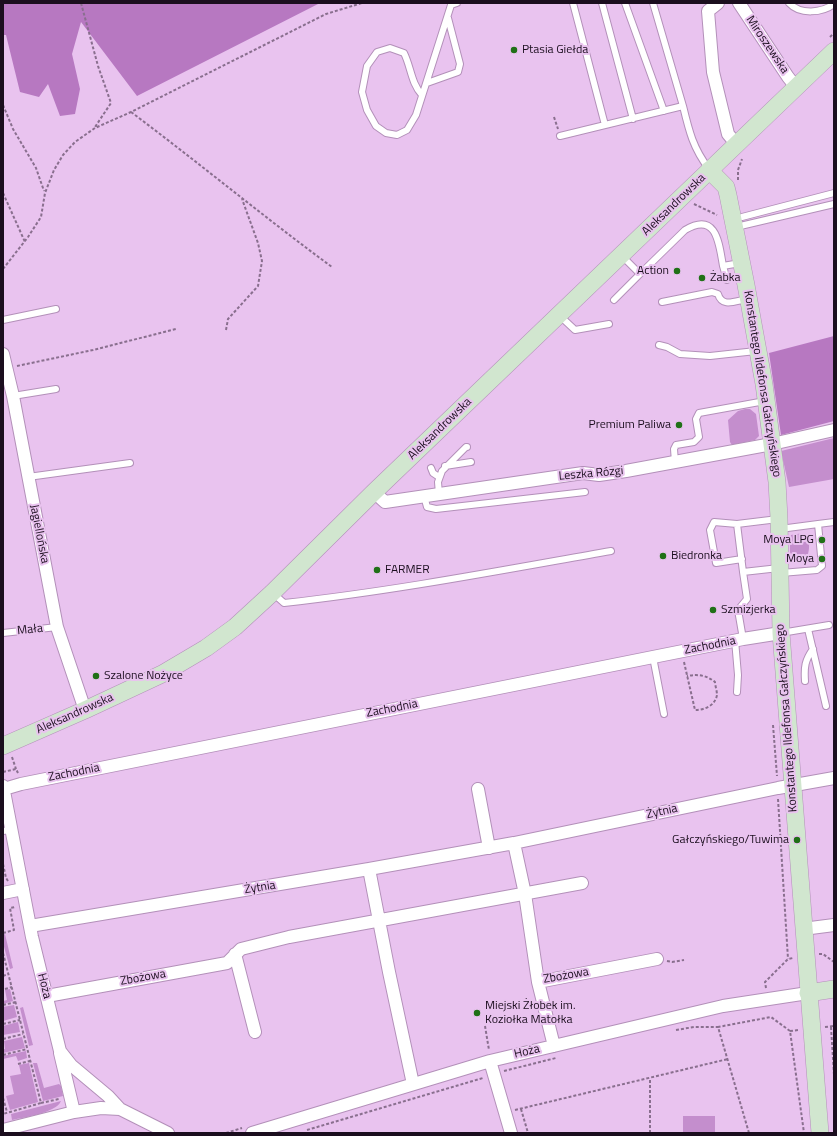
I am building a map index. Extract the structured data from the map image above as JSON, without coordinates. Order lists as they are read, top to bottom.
{
  "streets": {
    "main road": ["Aleksandrowska", "Konstantego Ildefonsa Gałczyńskiego"],
    "street": [
      "Miroszewska",
      "Leszka Rózgi",
      "Jagiellońska",
      "Zachodnia",
      "Żytnia",
      "Zbożowa",
      "Hoża"
    ],
    "lane": ["Mała"]
  },
  "crossings": [
    ["Miroszewska", "Aleksandrowska"],
    ["Aleksandrowska", "Konstantego Ildefonsa Gałczyńskiego"],
    ["Aleksandrowska", "Leszka Rózgi"],
    ["Aleksandrowska", "Jagiellońska"],
    ["Konstantego Ildefonsa Gałczyńskiego", "Leszka Rózgi"],
    ["Konstantego Ildefonsa Gałczyńskiego", "Zachodnia"],
    ["Konstantego Ildefonsa Gałczyńskiego", "Żytnia"],
    ["Konstantego Ildefonsa Gałczyńskiego", "Hoża"],
    ["Jagiellońska", "Mała"],
    ["Zachodnia", "Hoża"],
    ["Żytnia", "Zbożowa"],
    ["Żytnia", "Hoża"],
    ["Zbożowa", "Hoża"]
  ],
  "places": [
    "Ptasia Giełda",
    "Action",
    "Żabka",
    "Premium Paliwa",
    "Moya LPG",
    "Biedronka",
    "Moya",
    "FARMER",
    "Szmizjerka",
    "Szalone Nożyce",
    "Gałczyńskiego/Tuwima",
    "Miejski Żłobek im. Koziołka Matołka"
  ]
}
